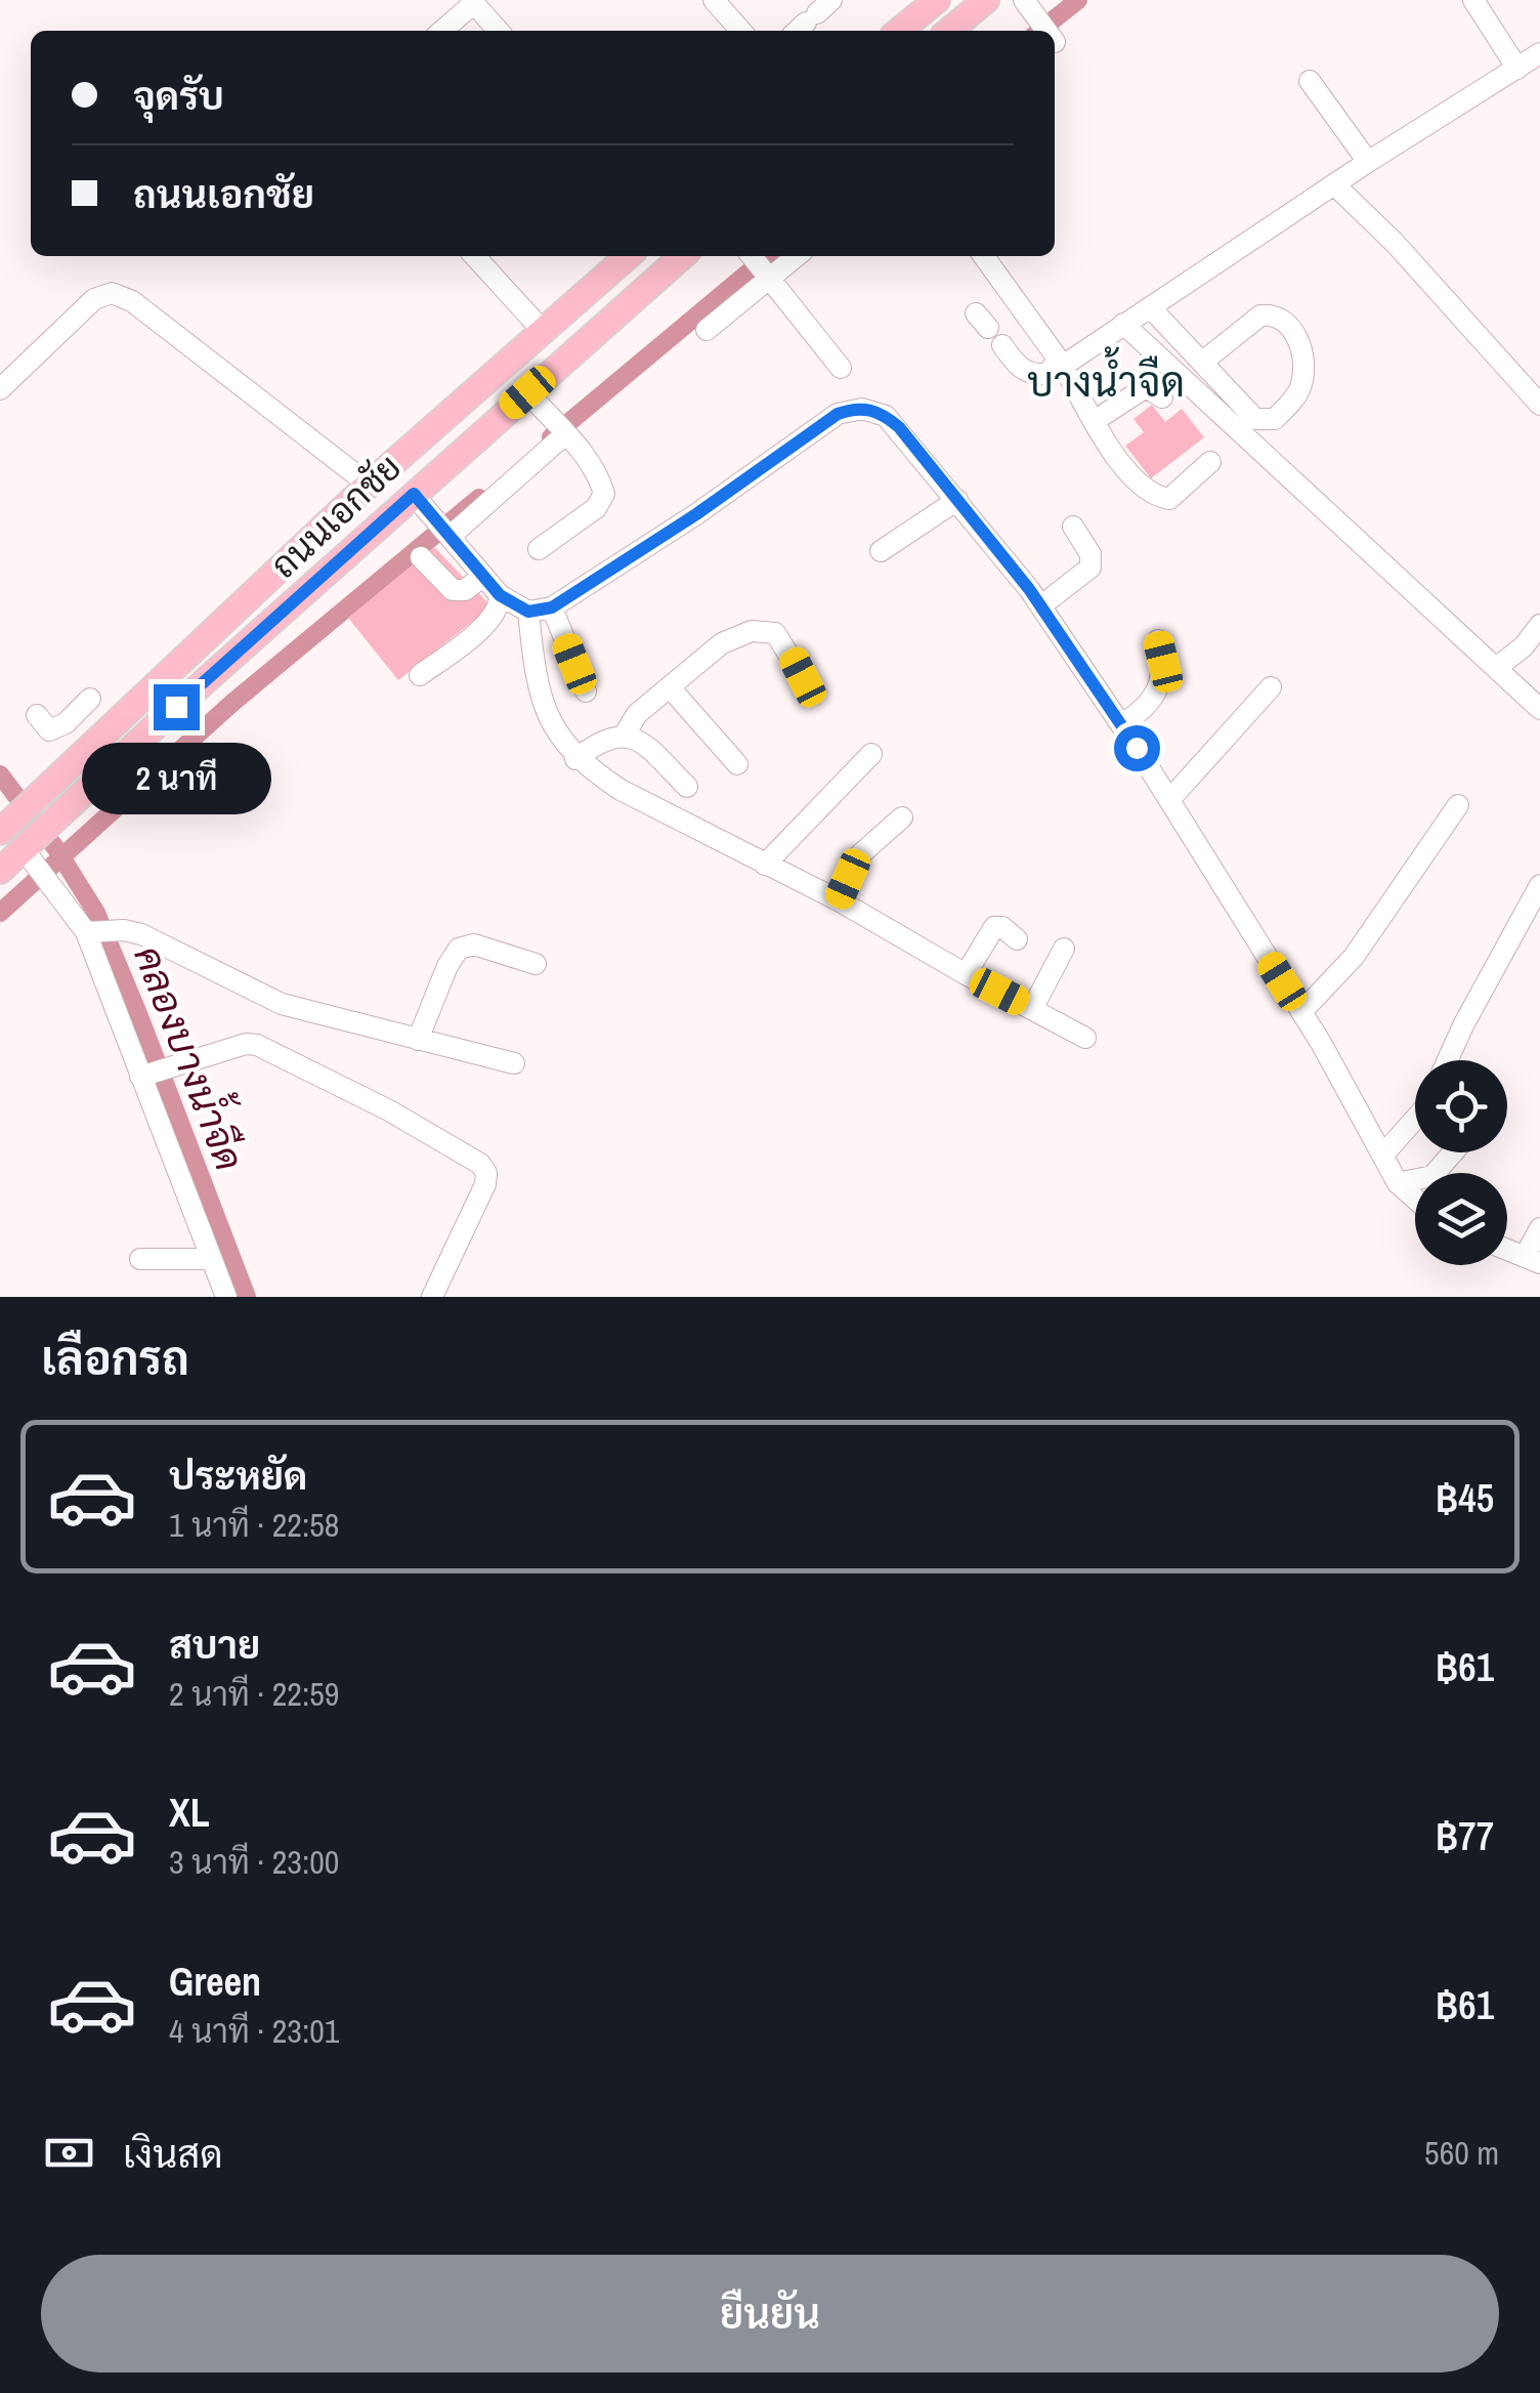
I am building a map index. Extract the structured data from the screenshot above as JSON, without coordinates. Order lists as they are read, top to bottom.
{
  "streets": {
    "main road": ["ถนนเอกชัย"]
  },
  "districts": ["บางน้ำจืด"],
  "water": ["คลองบางน้ำจืด"],
  "page": {
    "banner": ["จุดรับ", "ถนนเอกชัย"],
    "bubble": "2 นาที",
    "heading": "เลือกรถ",
    "list": [
      {
        "name": "ประหยัด",
        "note": "1 นาที · 22:58",
        "value": "฿45"
      },
      {
        "name": "สบาย",
        "note": "2 นาที · 22:59",
        "value": "฿61"
      },
      {
        "name": "XL",
        "note": "3 นาที · 23:00",
        "value": "฿77"
      },
      {
        "name": "Green",
        "note": "4 นาที · 23:01",
        "value": "฿61"
      }
    ],
    "pay": ["เงินสด", "560 m"],
    "buttons": "ยืนยัน"
  }
}
